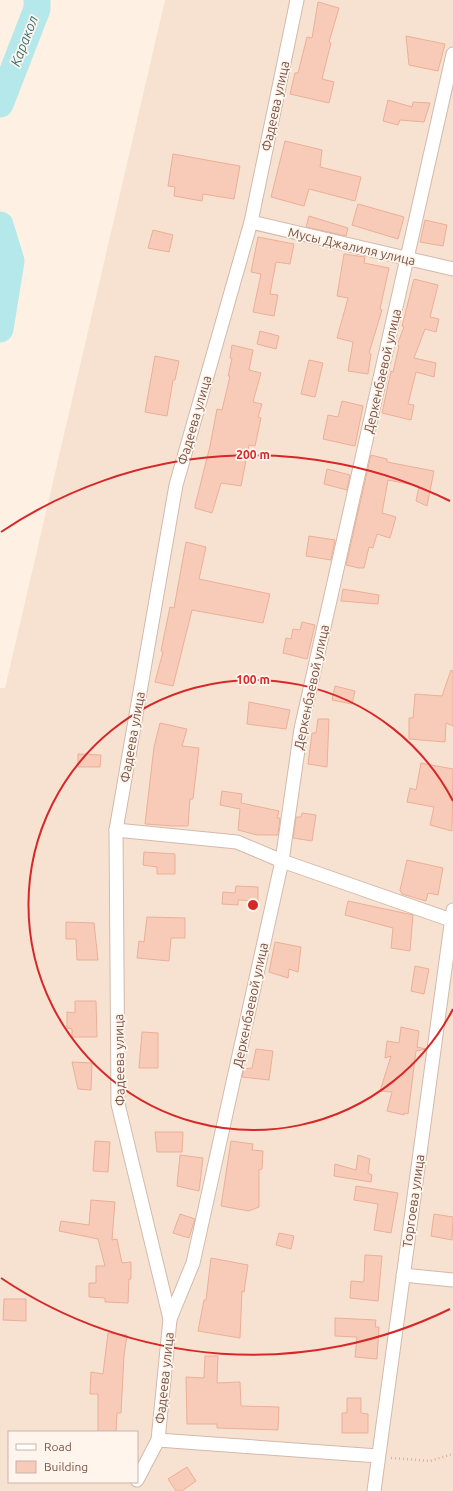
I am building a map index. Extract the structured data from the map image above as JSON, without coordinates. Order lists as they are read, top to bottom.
{
  "streets": {
    "street": [
      "Фадеева улица",
      "Мусы Джалиля улица",
      "Деркенбаевой улица",
      "Торгоева улица"
    ]
  },
  "crossings": [
    ["Фадеева улица", "Мусы Джалиля улица"],
    ["Фадеева улица", "Деркенбаевой улица"],
    ["Мусы Джалиля улица", "Деркенбаевой улица"]
  ],
  "water": ["Каракол"],
  "legend": ["Road", "Building"],
  "rings": ["200 m", "100 m"]
}
